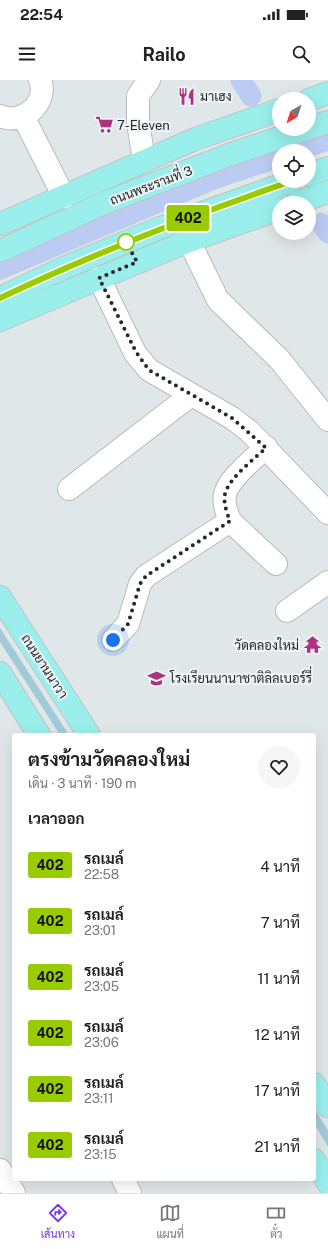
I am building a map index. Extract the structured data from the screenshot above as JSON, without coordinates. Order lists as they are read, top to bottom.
{
  "streets": {
    "main road": ["ถนนพระรามที่ 3", "ถนนยานนาวา"]
  },
  "places": {
    "restaurant": ["มาเฮง"],
    "supermarket": ["7-Eleven"],
    "temple": ["วัดคลองใหม่"],
    "school or university": ["โรงเรียนนานาชาติลิลเบอร์รี่"]
  },
  "lines": ["bus line 402"],
  "north": "bottom left",
  "page": {
    "status": "22:54",
    "header": "Railo",
    "on_map": "402",
    "heading": [
      ["ตรงข้ามวัดคลองใหม่", "เดิน · 3 นาที · 190 m"],
      "เวลาออก"
    ],
    "list": [
      {
        "mark": "402",
        "name": "รถเมล์",
        "note": "22:58",
        "value": "4 นาที"
      },
      {
        "mark": "402",
        "name": "รถเมล์",
        "note": "23:01",
        "value": "7 นาที"
      },
      {
        "mark": "402",
        "name": "รถเมล์",
        "note": "23:05",
        "value": "11 นาที"
      },
      {
        "mark": "402",
        "name": "รถเมล์",
        "note": "23:06",
        "value": "12 นาที"
      },
      {
        "mark": "402",
        "name": "รถเมล์",
        "note": "23:11",
        "value": "17 นาที"
      },
      {
        "mark": "402",
        "name": "รถเมล์",
        "note": "23:15",
        "value": "21 นาที"
      }
    ],
    "tabs": ["เส้นทาง", "แผนที่", "ตั๋ว"]
  }
}
